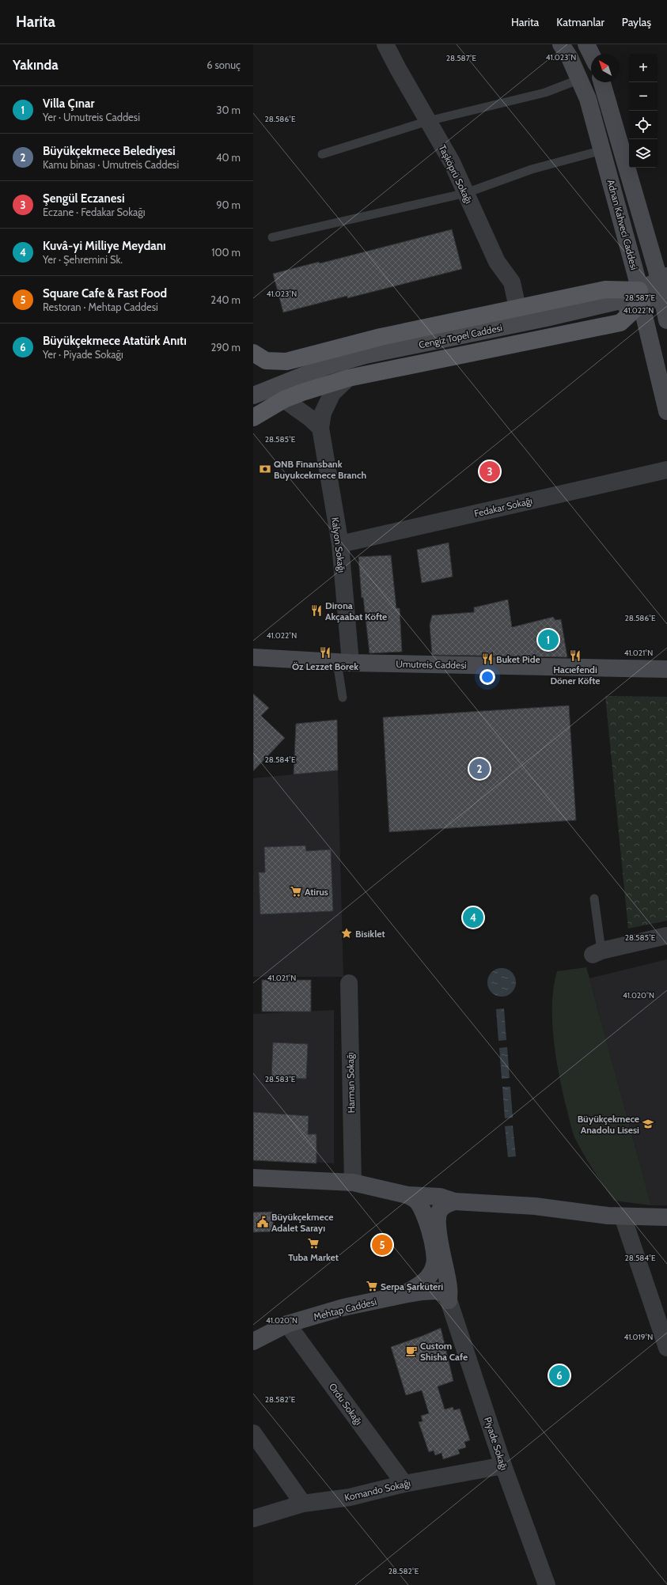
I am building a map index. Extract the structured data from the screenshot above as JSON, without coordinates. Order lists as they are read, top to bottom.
{
  "streets": {
    "main road": [
      "Adnan Kahveci Caddesi",
      "Cengiz Topel Caddesi",
      "Umutreis Caddesi",
      "Mehtap Caddesi"
    ],
    "street": [
      "Taşköprü Sokağı",
      "Fedakar Sokağı",
      "Kalyon Sokağı",
      "Harman Sokağı",
      "Ordu Sokağı",
      "Piyade Sokağı",
      "Komando Sokağı"
    ]
  },
  "crossings": [
    ["Adnan Kahveci Caddesi", "Cengiz Topel Caddesi"],
    ["Fedakar Sokağı", "Kalyon Sokağı"],
    ["Kalyon Sokağı", "Umutreis Caddesi"],
    ["Mehtap Caddesi", "Ordu Sokağı"],
    ["Mehtap Caddesi", "Piyade Sokağı"],
    ["Ordu Sokağı", "Komando Sokağı"],
    ["Piyade Sokağı", "Komando Sokağı"]
  ],
  "places": {
    "bank": ["QNB Finansbank Buyukcekmece Branch"],
    "restaurant": [
      "Dirona Akçaabat Köfte",
      "Öz Lezzet Börek",
      "Hacıefendi Döner Köfte",
      "Buket Pide"
    ],
    "supermarket": ["Atirus", "Tuba Market", "Serpa Şarküteri"],
    "place": ["Bisiklet"],
    "school or university": ["Büyükçekmece Anadolu Lisesi"],
    "public building": ["Büyükçekmece Adalet Sarayı"],
    "cafe": ["Custom Shisha Cafe"]
  },
  "north": "top left",
  "page": {
    "header": "Harita",
    "nav": ["Harita", "Katmanlar", "Paylaş"],
    "heading": ["Yakında", "6 sonuç"],
    "map_buttons": ["+", "−"],
    "list": [
      {
        "mark": "1",
        "name": "Villa Çınar",
        "note": "Yer · Umutreis Caddesi",
        "value": "30 m"
      },
      {
        "mark": "2",
        "name": "Büyükçekmece Belediyesi",
        "note": "Kamu binası · Umutreis Caddesi",
        "value": "40 m"
      },
      {
        "mark": "3",
        "name": "Şengül Eczanesi",
        "note": "Eczane · Fedakar Sokağı",
        "value": "90 m"
      },
      {
        "mark": "4",
        "name": "Kuvâ-yi Milliye Meydanı",
        "note": "Yer · Şehremini Sk.",
        "value": "100 m"
      },
      {
        "mark": "5",
        "name": "Square Cafe & Fast Food",
        "note": "Restoran · Mehtap Caddesi",
        "value": "240 m"
      },
      {
        "mark": "6",
        "name": "Büyükçekmece Atatürk Anıtı",
        "note": "Yer · Piyade Sokağı",
        "value": "290 m"
      }
    ],
    "pins": [
      "3",
      "1",
      "2",
      "4",
      "5",
      "6"
    ]
  },
  "coordinates": [
    "41.023°N",
    "28.587°E",
    "28.586°E",
    "41.022°N",
    "28.585°E",
    "41.021°N",
    "28.584°E",
    "41.020°N",
    "28.583°E",
    "41.019°N",
    "28.582°E"
  ]
}
